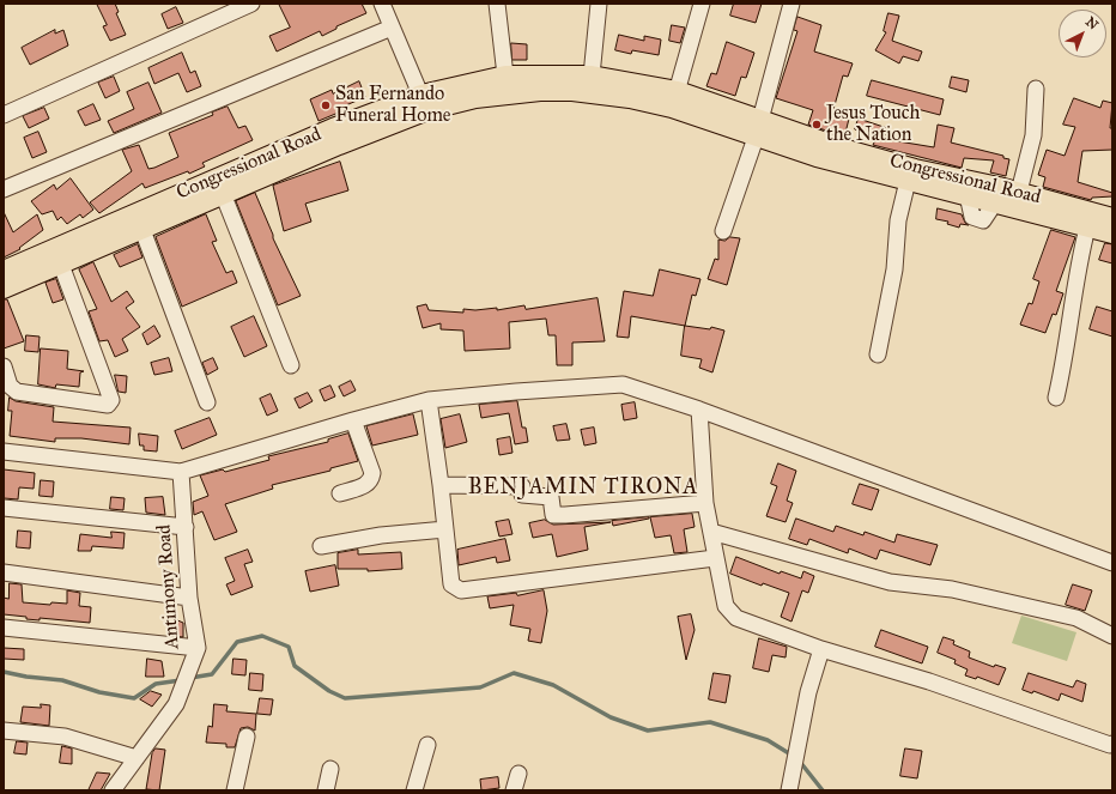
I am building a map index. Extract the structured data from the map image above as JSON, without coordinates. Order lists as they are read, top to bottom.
{
  "streets": {
    "main road": ["Congressional Road"],
    "street": ["Antimony Road"]
  },
  "districts": ["BENJAMIN TIRONA"],
  "places": ["San Fernando Funeral Home", "Jesus Touch the Nation"],
  "north": "top right"
}
